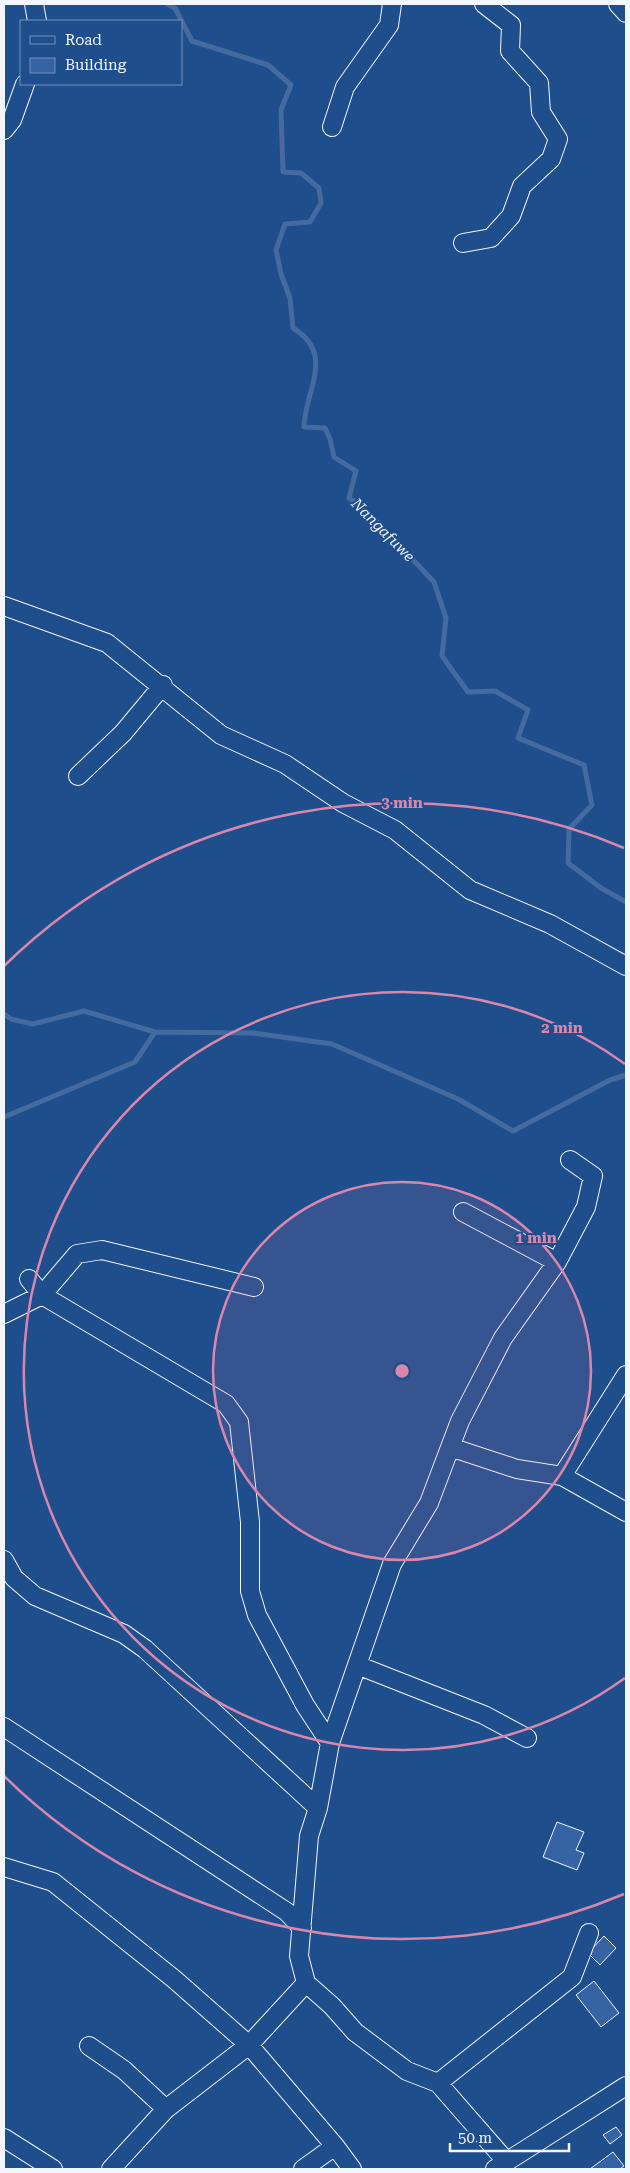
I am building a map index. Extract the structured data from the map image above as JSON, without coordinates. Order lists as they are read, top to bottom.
{
  "water": ["Nangafuwe"],
  "legend": ["Road", "Building"],
  "scale_bar": "50 m",
  "rings": ["3 min", "2 min", "1 min"]
}
